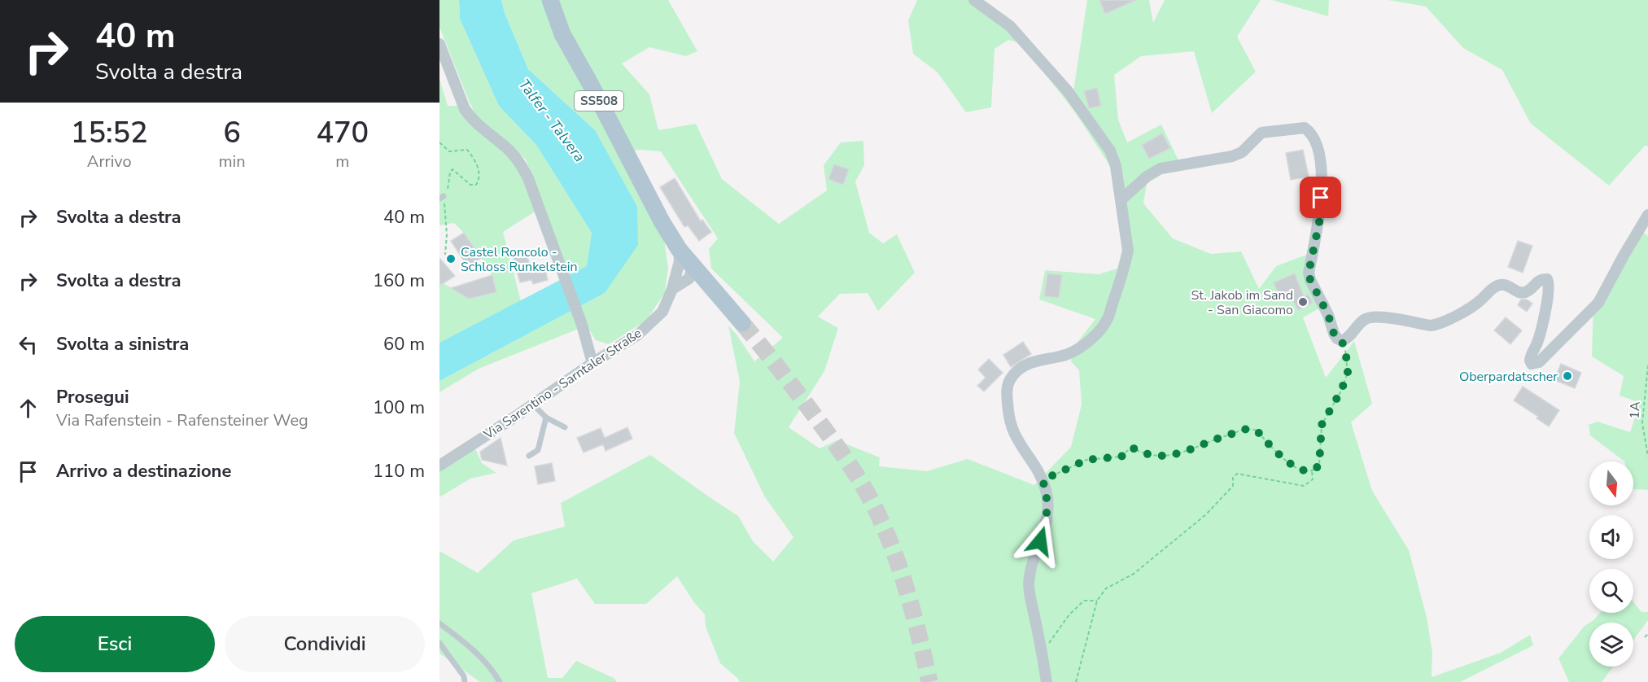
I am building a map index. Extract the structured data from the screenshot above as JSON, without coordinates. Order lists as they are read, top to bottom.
{
  "streets": {
    "main road": ["SS508"],
    "street": ["Via Sarentino - Sarntaler Straße"],
    "path": ["1A"]
  },
  "crossings": [
    ["SS508", "Via Sarentino - Sarntaler Straße"]
  ],
  "water": ["Talfer - Talvera"],
  "places": ["Castel Roncolo - Schloss Runkelstein", "St. Jakob im Sand - San Giacomo", "Oberpardatscher"],
  "north": "bottom",
  "page": {
    "turn": ["40 m", "Svolta a destra"],
    "eta": [
      "15:52",
      "Arrivo",
      "6",
      "min",
      "470",
      "m"
    ],
    "list": [
      {
        "name": "Svolta a destra",
        "value": "40 m"
      },
      {
        "name": "Svolta a destra",
        "value": "160 m"
      },
      {
        "name": "Svolta a sinistra",
        "value": "60 m"
      },
      {
        "name": "Prosegui",
        "note": "Via Rafenstein - Rafensteiner Weg",
        "value": "100 m"
      },
      {
        "name": "Arrivo a destinazione",
        "value": "110 m"
      }
    ],
    "buttons": ["Esci", "Condividi"]
  }
}
